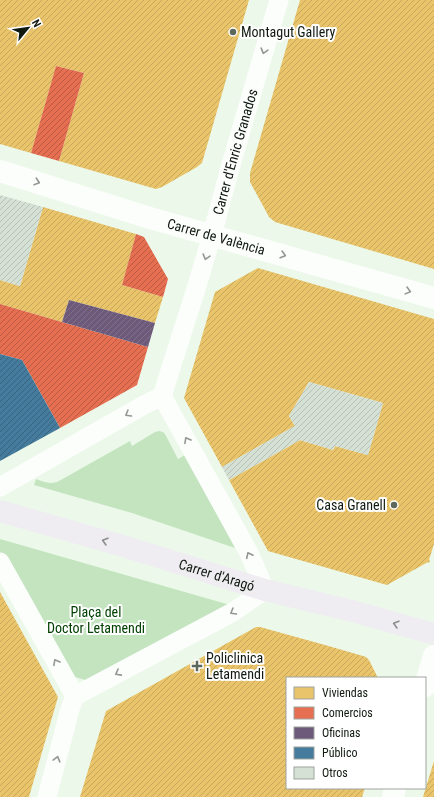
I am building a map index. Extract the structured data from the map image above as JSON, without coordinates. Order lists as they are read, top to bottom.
{
  "streets": {
    "main road": ["Carrer d'Aragó"],
    "street": ["Carrer d'Enric Granados", "Carrer de València"]
  },
  "crossings": [
    ["Carrer d'Enric Granados", "Carrer de València"]
  ],
  "one_way": ["Carrer d'Enric Granados", "Carrer de València", "Carrer d'Aragó"],
  "parks": ["Plaça del Doctor Letamendi"],
  "places": {
    "other": ["Montagut Gallery", "Casa Granell"],
    "health": ["Policlinica Letamendi"]
  },
  "legend": [
    "Viviendas",
    "Comercios",
    "Oficinas",
    "Público",
    "Otros"
  ],
  "north": "top right"
}
